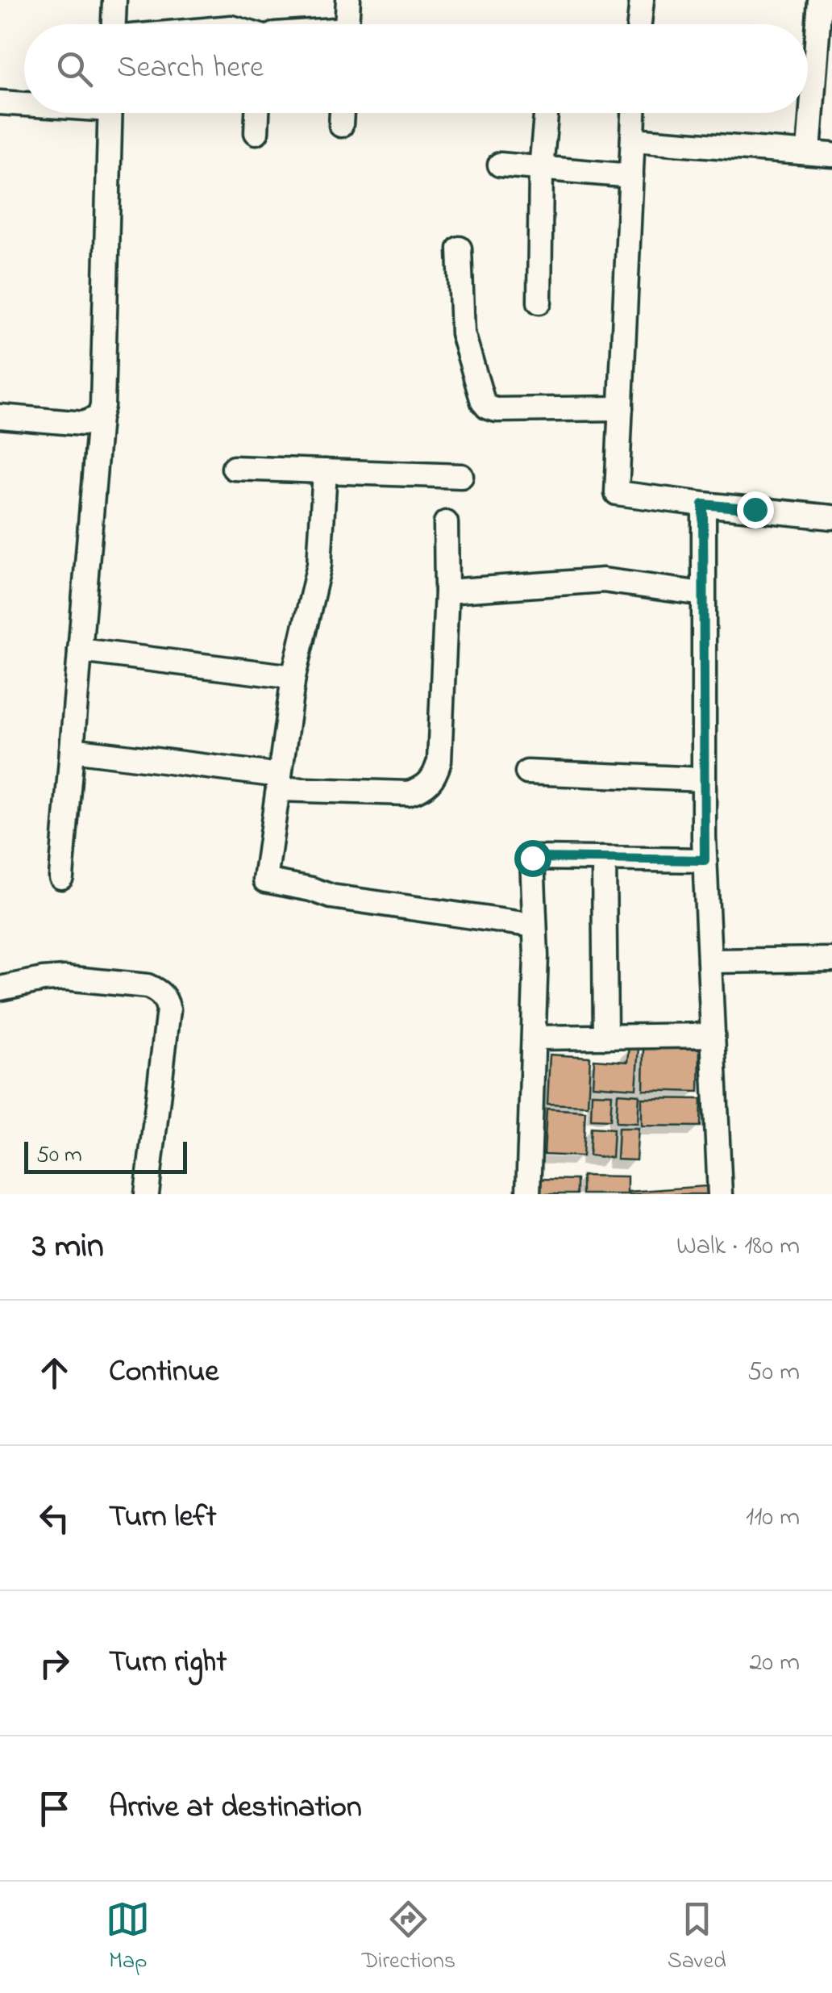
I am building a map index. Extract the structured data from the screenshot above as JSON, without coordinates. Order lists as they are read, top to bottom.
{
  "scale_bar": "50 m",
  "page": {
    "search": "Search here",
    "scale": "50 m",
    "heading": ["3 min", "Walk · 180 m"],
    "list": [
      ["Continue", "50 m"],
      ["Turn left", "110 m"],
      ["Turn right", "20 m"],
      "Arrive at destination"
    ],
    "nav": ["Map", "Directions", "Saved"]
  }
}
